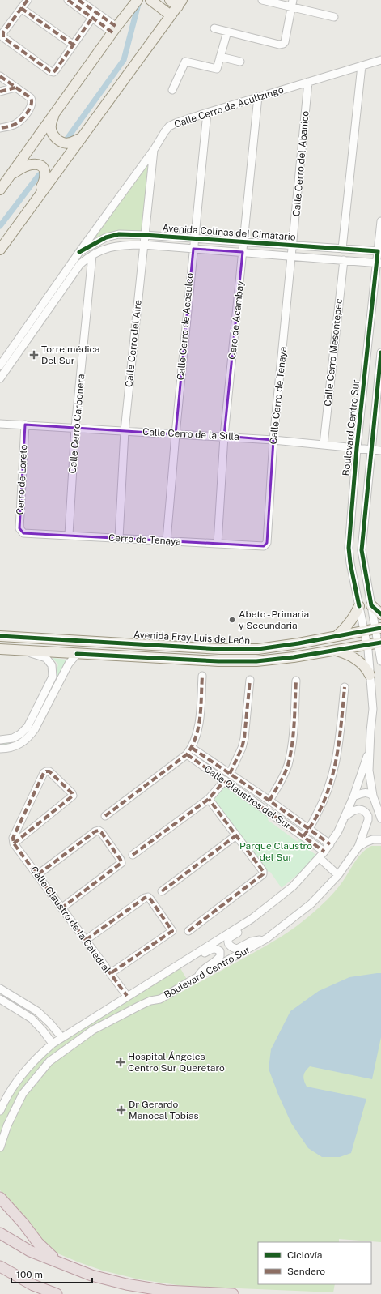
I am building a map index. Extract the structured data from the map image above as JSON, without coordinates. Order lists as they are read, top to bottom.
{
  "streets": {
    "main road": ["Avenida Fray Luis de León"],
    "street": [
      "Calle Cerro de Acultzingo",
      "Calle Cerro del Abanico",
      "Avenida Colinas del Cimatario",
      "Cero de Acambay",
      "Calle Cerro de Acasulco",
      "Calle Cerro del Aire",
      "Calle Cerro Mesontepec",
      "Calle Cerro de Tenaya",
      "Calle Cerro Carbonera",
      "Boulevard Centro Sur",
      "Calle Cerro de la Silla",
      "Cerro de Loreto",
      "Cerro de Tenaya",
      "Calle Claustros del Sur",
      "Calle Claustro de la Catedral"
    ]
  },
  "crossings": [
    ["Calle Cerro de Acultzingo", "Calle Cerro del Abanico"],
    ["Calle Cerro de Acultzingo", "Avenida Colinas del Cimatario"],
    ["Calle Cerro de Acultzingo", "Cero de Acambay"],
    ["Calle Cerro de Acultzingo", "Calle Cerro de Acasulco"],
    ["Calle Cerro de Acultzingo", "Calle Cerro del Aire"],
    ["Calle Cerro del Abanico", "Avenida Colinas del Cimatario"],
    ["Calle Cerro del Abanico", "Calle Cerro de Tenaya"],
    ["Avenida Colinas del Cimatario", "Cero de Acambay"],
    ["Avenida Colinas del Cimatario", "Calle Cerro de Acasulco"],
    ["Avenida Colinas del Cimatario", "Calle Cerro del Aire"],
    ["Avenida Colinas del Cimatario", "Calle Cerro Mesontepec"],
    ["Avenida Colinas del Cimatario", "Calle Cerro de Tenaya"],
    ["Avenida Colinas del Cimatario", "Calle Cerro Carbonera"],
    ["Avenida Colinas del Cimatario", "Boulevard Centro Sur"],
    ["Cero de Acambay", "Calle Cerro de la Silla"],
    ["Cero de Acambay", "Cerro de Tenaya"],
    ["Calle Cerro de Acasulco", "Calle Cerro de la Silla"],
    ["Calle Cerro de Acasulco", "Cerro de Tenaya"],
    ["Calle Cerro del Aire", "Calle Cerro de la Silla"],
    ["Calle Cerro del Aire", "Cerro de Tenaya"],
    ["Calle Cerro Mesontepec", "Calle Cerro de la Silla"],
    ["Calle Cerro de Tenaya", "Calle Cerro de la Silla"],
    ["Calle Cerro de Tenaya", "Cerro de Tenaya"],
    ["Calle Cerro Carbonera", "Calle Cerro de la Silla"],
    ["Calle Cerro Carbonera", "Cerro de Tenaya"],
    ["Boulevard Centro Sur", "Calle Cerro de la Silla"],
    ["Boulevard Centro Sur", "Avenida Fray Luis de León"],
    ["Boulevard Centro Sur", "Calle Claustros del Sur"],
    ["Boulevard Centro Sur", "Calle Claustro de la Catedral"],
    ["Calle Cerro de la Silla", "Cerro de Loreto"],
    ["Cerro de Loreto", "Cerro de Tenaya"]
  ],
  "parks": ["Parque Claustro del Sur"],
  "places": {
    "health": ["Torre médica Del Sur", "Hospital Ángeles Centro Sur Queretaro", "Dr Gerardo Menocal Tobias"],
    "other": ["Abeto - Primaria y Secundaria"]
  },
  "legend": ["Ciclovía", "Sendero"],
  "scale_bar": "100 m"
}
